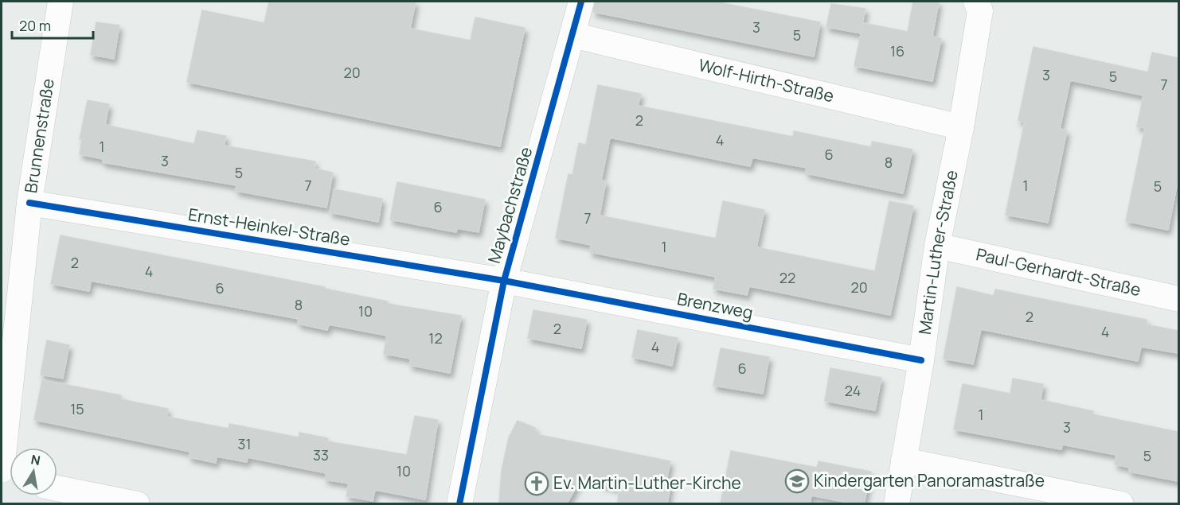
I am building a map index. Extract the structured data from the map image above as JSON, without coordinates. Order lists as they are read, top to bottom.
{
  "streets": {
    "street": [
      "Wolf-Hirth-Straße",
      "Brunnenstraße",
      "Maybachstraße",
      "Ernst-Heinkel-Straße",
      "Martin-Luther-Straße",
      "Paul-Gerhardt-Straße",
      "Brenzweg"
    ]
  },
  "crossings": [
    ["Wolf-Hirth-Straße", "Maybachstraße"],
    ["Wolf-Hirth-Straße", "Martin-Luther-Straße"],
    ["Brunnenstraße", "Ernst-Heinkel-Straße"],
    ["Maybachstraße", "Ernst-Heinkel-Straße"],
    ["Maybachstraße", "Brenzweg"],
    ["Ernst-Heinkel-Straße", "Brenzweg"],
    ["Martin-Luther-Straße", "Paul-Gerhardt-Straße"],
    ["Martin-Luther-Straße", "Brenzweg"]
  ],
  "places": {
    "school or university": ["Kindergarten Panoramastraße"],
    "church": ["Ev. Martin-Luther-Kirche"]
  },
  "house_numbers": [
    "3",
    "5",
    "16",
    "20",
    "3",
    "5",
    "7",
    "2",
    "4",
    "1",
    "6",
    "3",
    "8",
    "5",
    "7",
    "1",
    "5",
    "6",
    "7",
    "1",
    "2",
    "4",
    "22",
    "20",
    "6",
    "8",
    "10",
    "2",
    "2",
    "4",
    "12",
    "4",
    "6",
    "24",
    "15",
    "1",
    "3",
    "31",
    "33",
    "5",
    "10"
  ],
  "scale_bar": "20 m",
  "north": "top"
}
